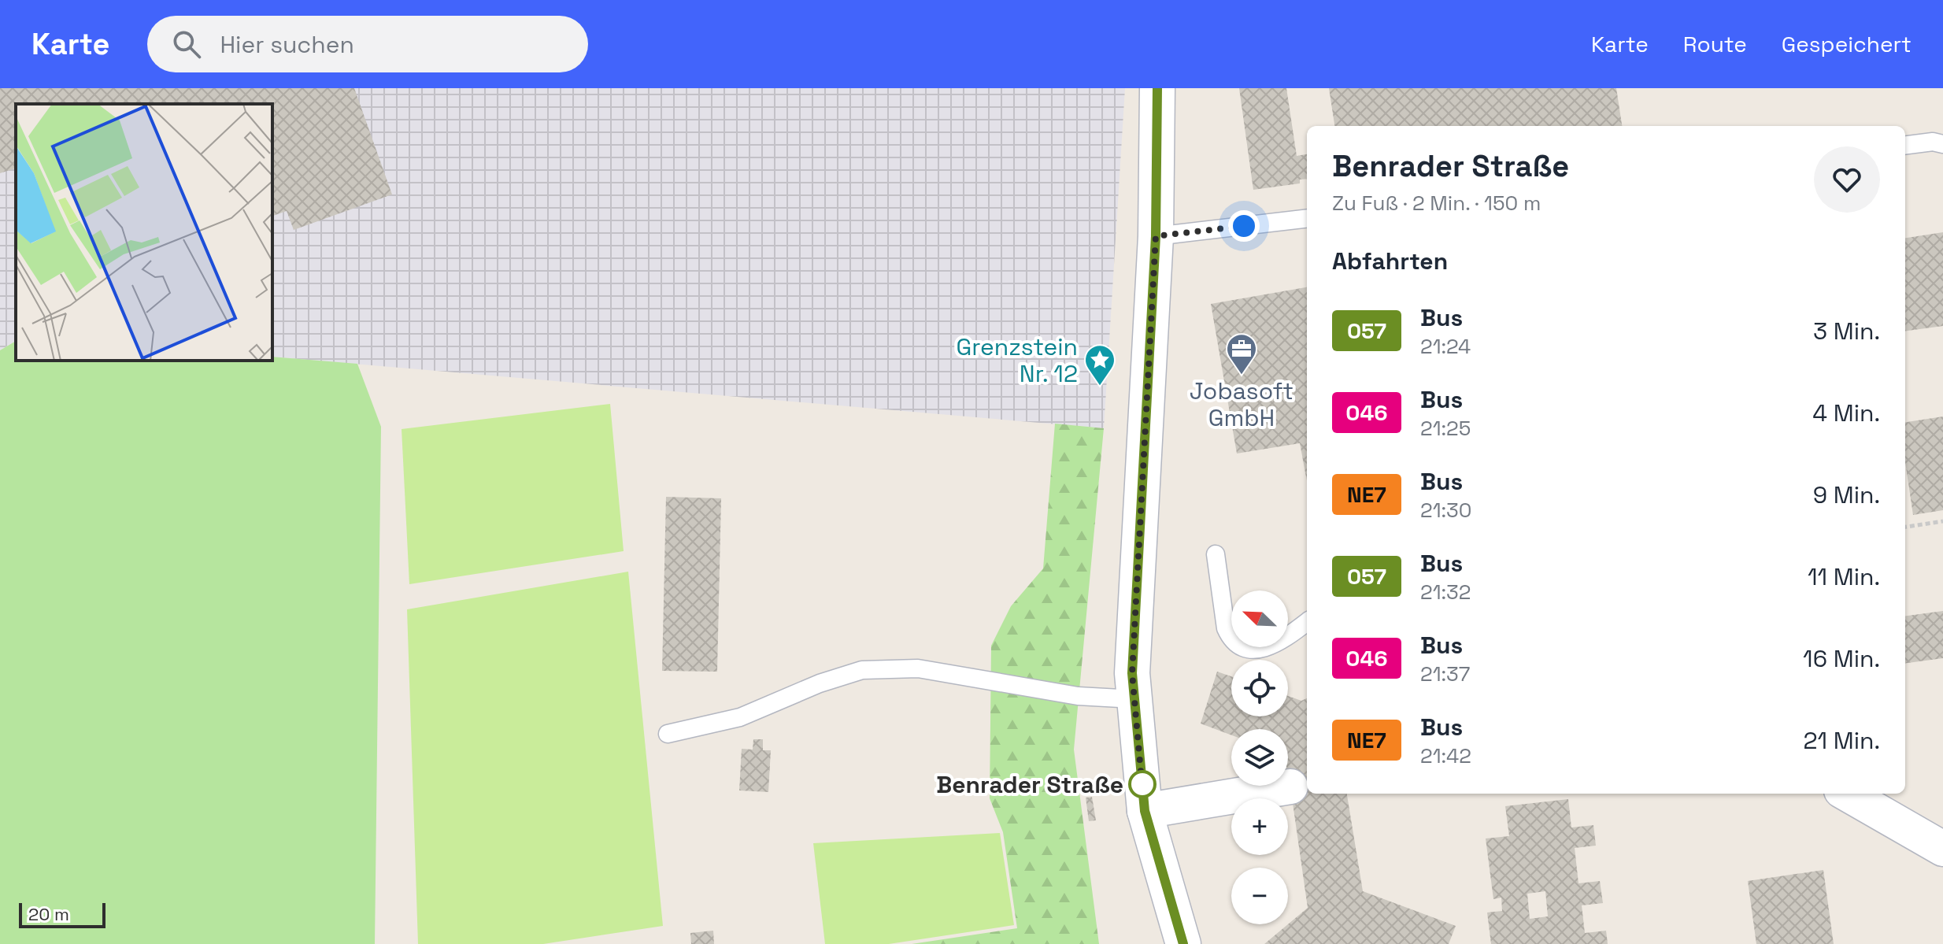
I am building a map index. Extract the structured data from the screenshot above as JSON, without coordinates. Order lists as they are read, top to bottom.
{
  "places": {
    "office": ["Jobasoft GmbH"],
    "place": ["Grenzstein Nr. 12"],
    "other": ["Benrader Straße"]
  },
  "lines": ["bus line 057"],
  "scale_bar": "20 m",
  "north": "top left",
  "page": {
    "header": "Karte",
    "search": "Hier suchen",
    "nav": ["Karte", "Route", "Gespeichert"],
    "heading": [
      ["Benrader Straße", "Zu Fuß · 2 Min. · 150 m"],
      "Abfahrten"
    ],
    "list": [
      {
        "mark": "057",
        "name": "Bus",
        "note": "21:24",
        "value": "3 Min."
      },
      {
        "mark": "046",
        "name": "Bus",
        "note": "21:25",
        "value": "4 Min."
      },
      {
        "mark": "NE7",
        "name": "Bus",
        "note": "21:30",
        "value": "9 Min."
      },
      {
        "mark": "057",
        "name": "Bus",
        "note": "21:32",
        "value": "11 Min."
      },
      {
        "mark": "046",
        "name": "Bus",
        "note": "21:37",
        "value": "16 Min."
      },
      {
        "mark": "NE7",
        "name": "Bus",
        "note": "21:42",
        "value": "21 Min."
      }
    ],
    "map_buttons": ["+", "−"],
    "scale": "20 m"
  }
}
